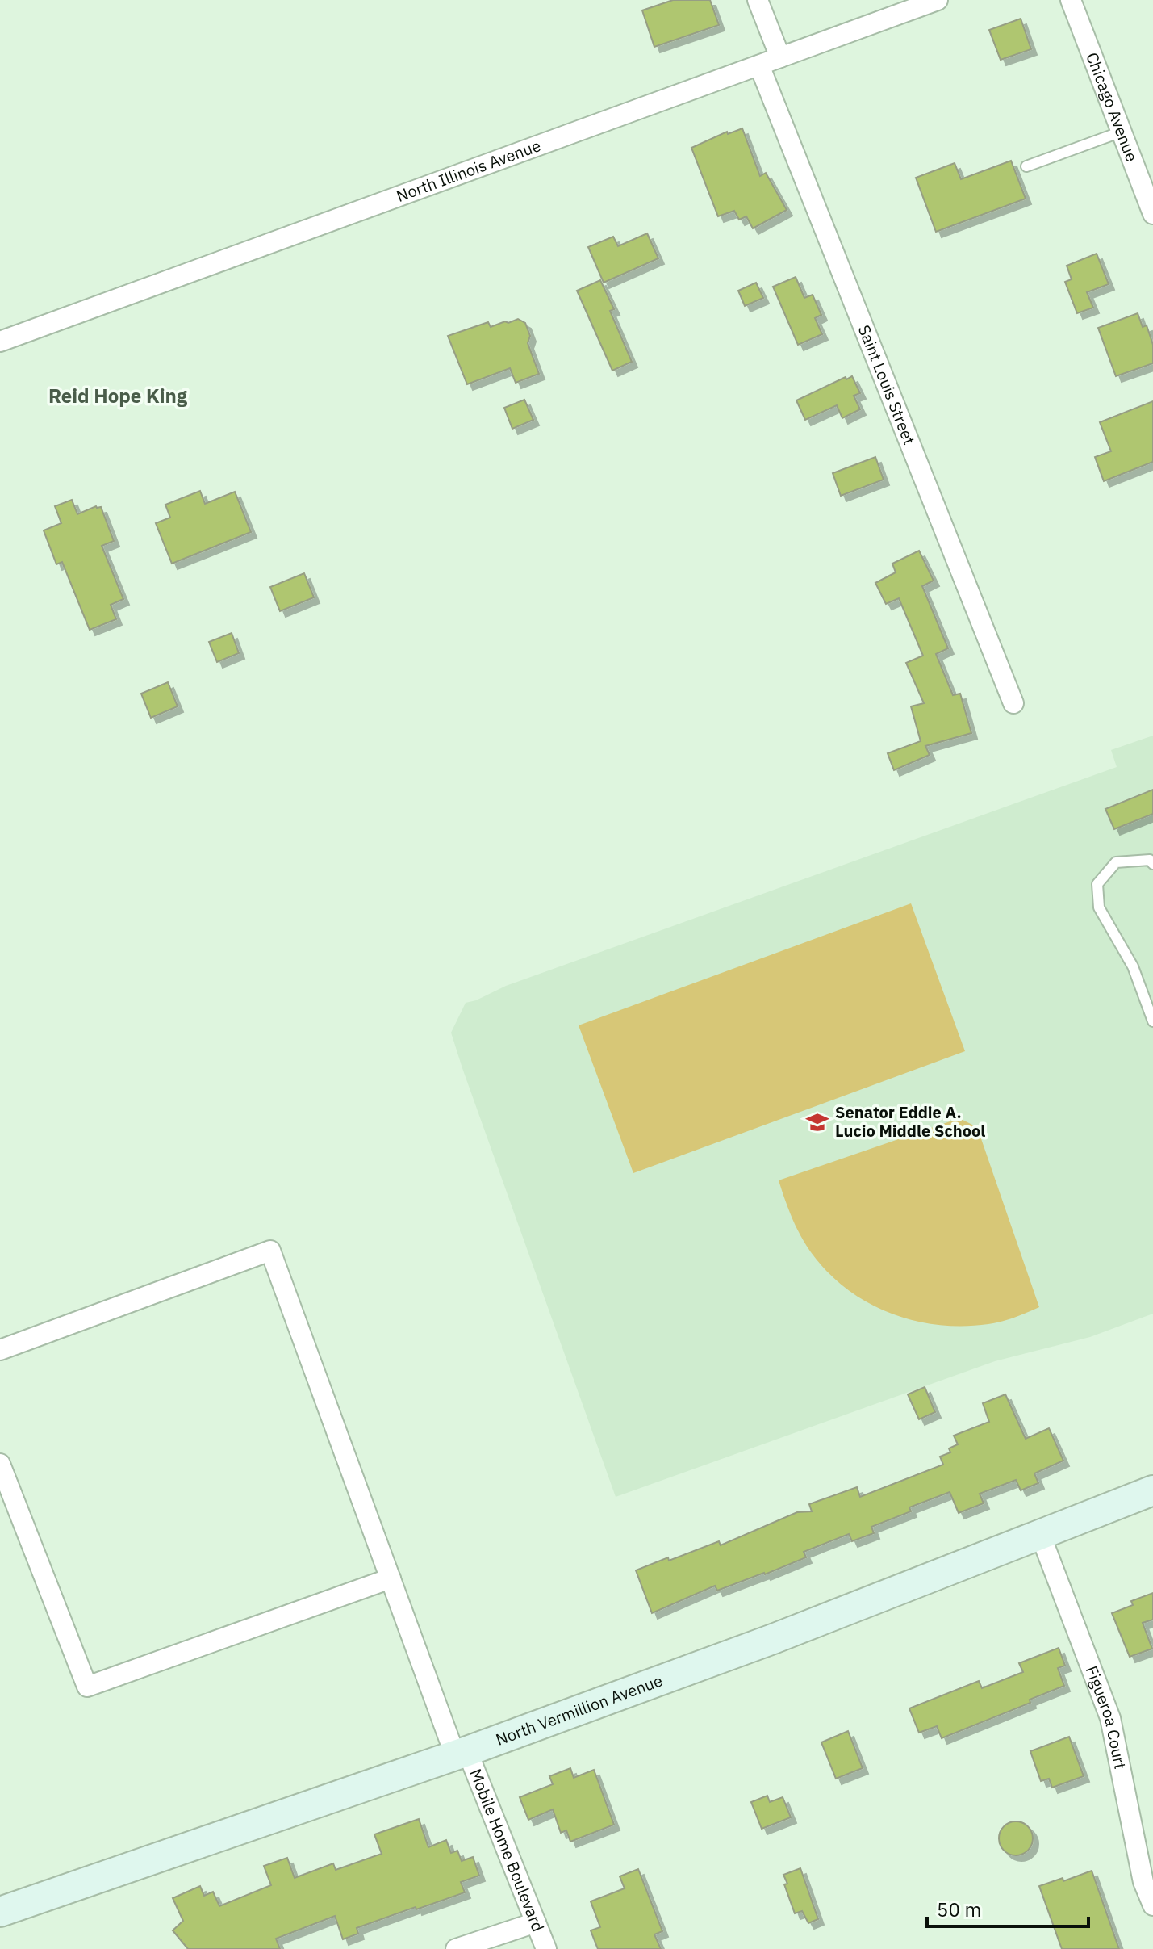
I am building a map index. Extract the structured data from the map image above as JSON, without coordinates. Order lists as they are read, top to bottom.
{
  "streets": {
    "street": [
      "Chicago Avenue",
      "North Illinois Avenue",
      "Saint Louis Street",
      "North Vermillion Avenue",
      "Figueroa Court",
      "Mobile Home Boulevard"
    ]
  },
  "crossings": [
    ["North Illinois Avenue", "Saint Louis Street"],
    ["North Vermillion Avenue", "Figueroa Court"],
    ["North Vermillion Avenue", "Mobile Home Boulevard"]
  ],
  "districts": ["Reid Hope King"],
  "places": {
    "school or university": ["Senator Eddie A. Lucio Middle School"]
  },
  "scale_bar": "50 m"
}
